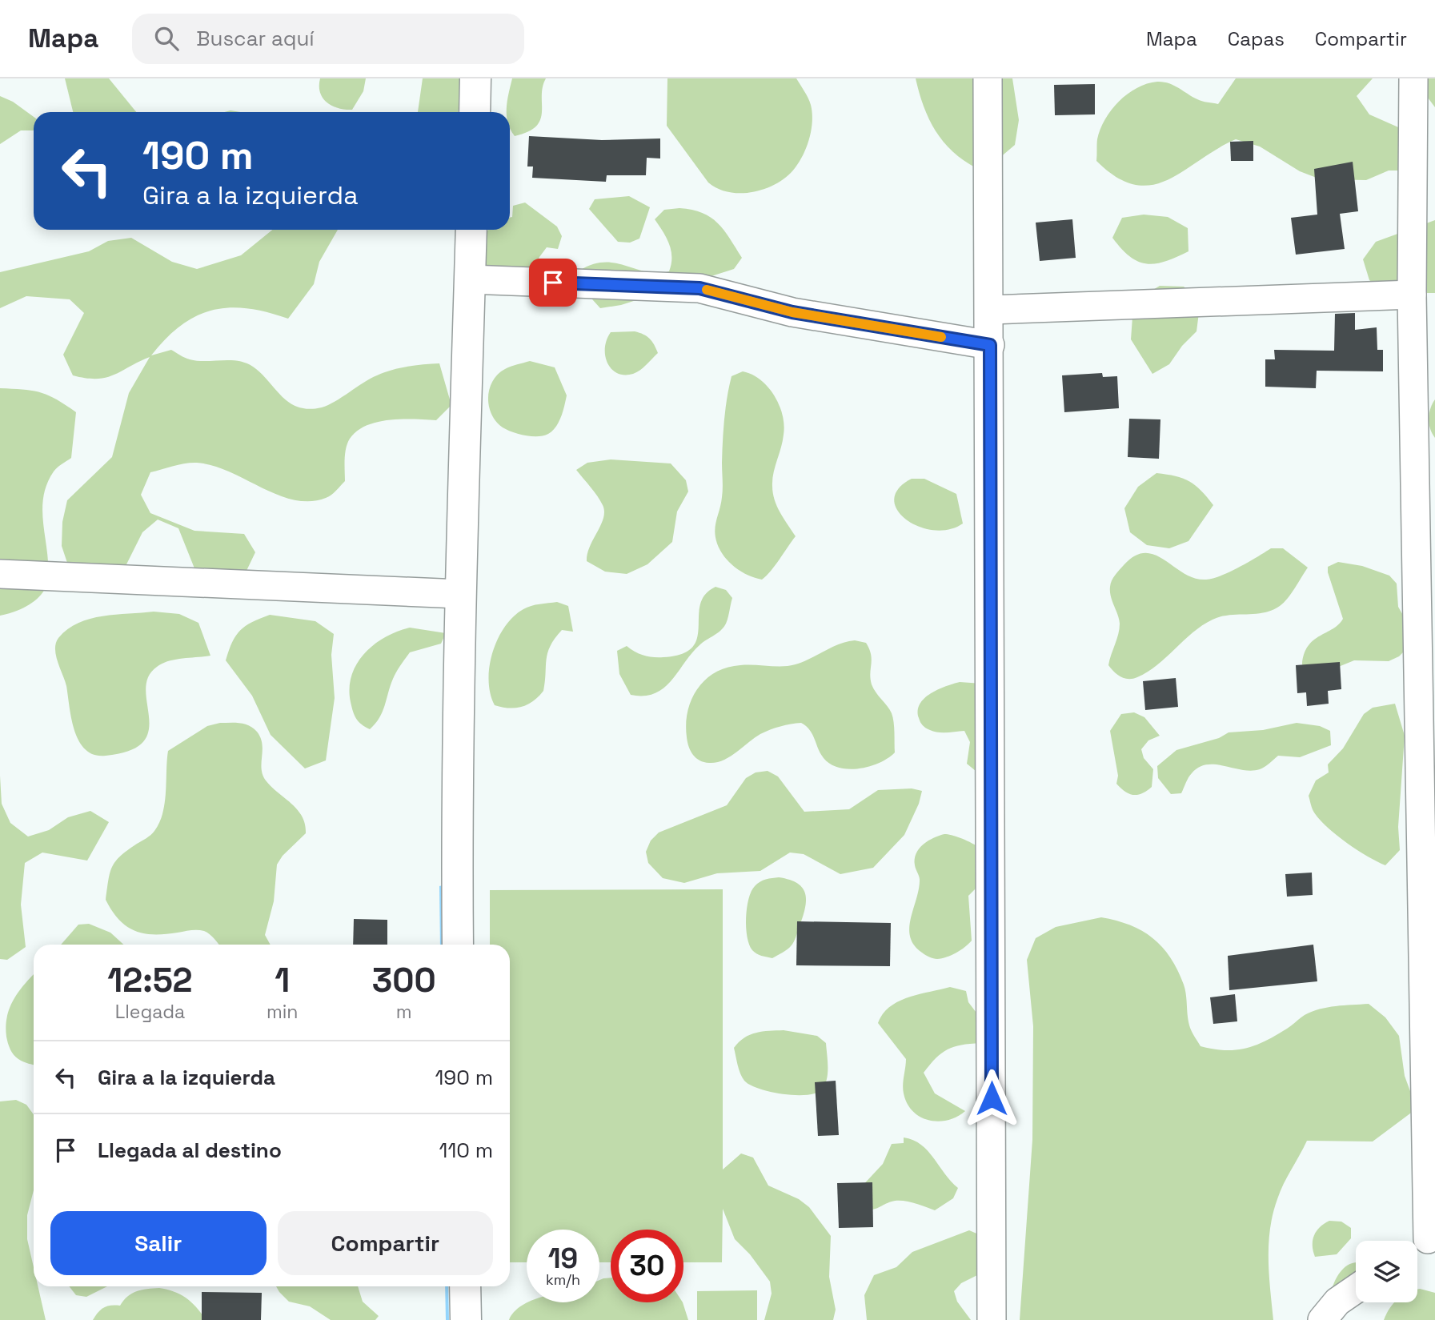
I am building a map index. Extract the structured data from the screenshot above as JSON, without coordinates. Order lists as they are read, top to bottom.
{
  "page": {
    "header": "Mapa",
    "search": "Buscar aquí",
    "nav": ["Mapa", "Capas", "Compartir"],
    "turn": ["190 m", "Gira a la izquierda"],
    "eta": [
      "12:52",
      "Llegada",
      "1",
      "min",
      "300",
      "m"
    ],
    "list": [
      {
        "name": "Gira a la izquierda",
        "value": "190 m"
      },
      {
        "name": "Llegada al destino",
        "value": "110 m"
      }
    ],
    "buttons": ["Salir", "Compartir"],
    "speed": "19 km/h",
    "limit": "30"
  }
}
